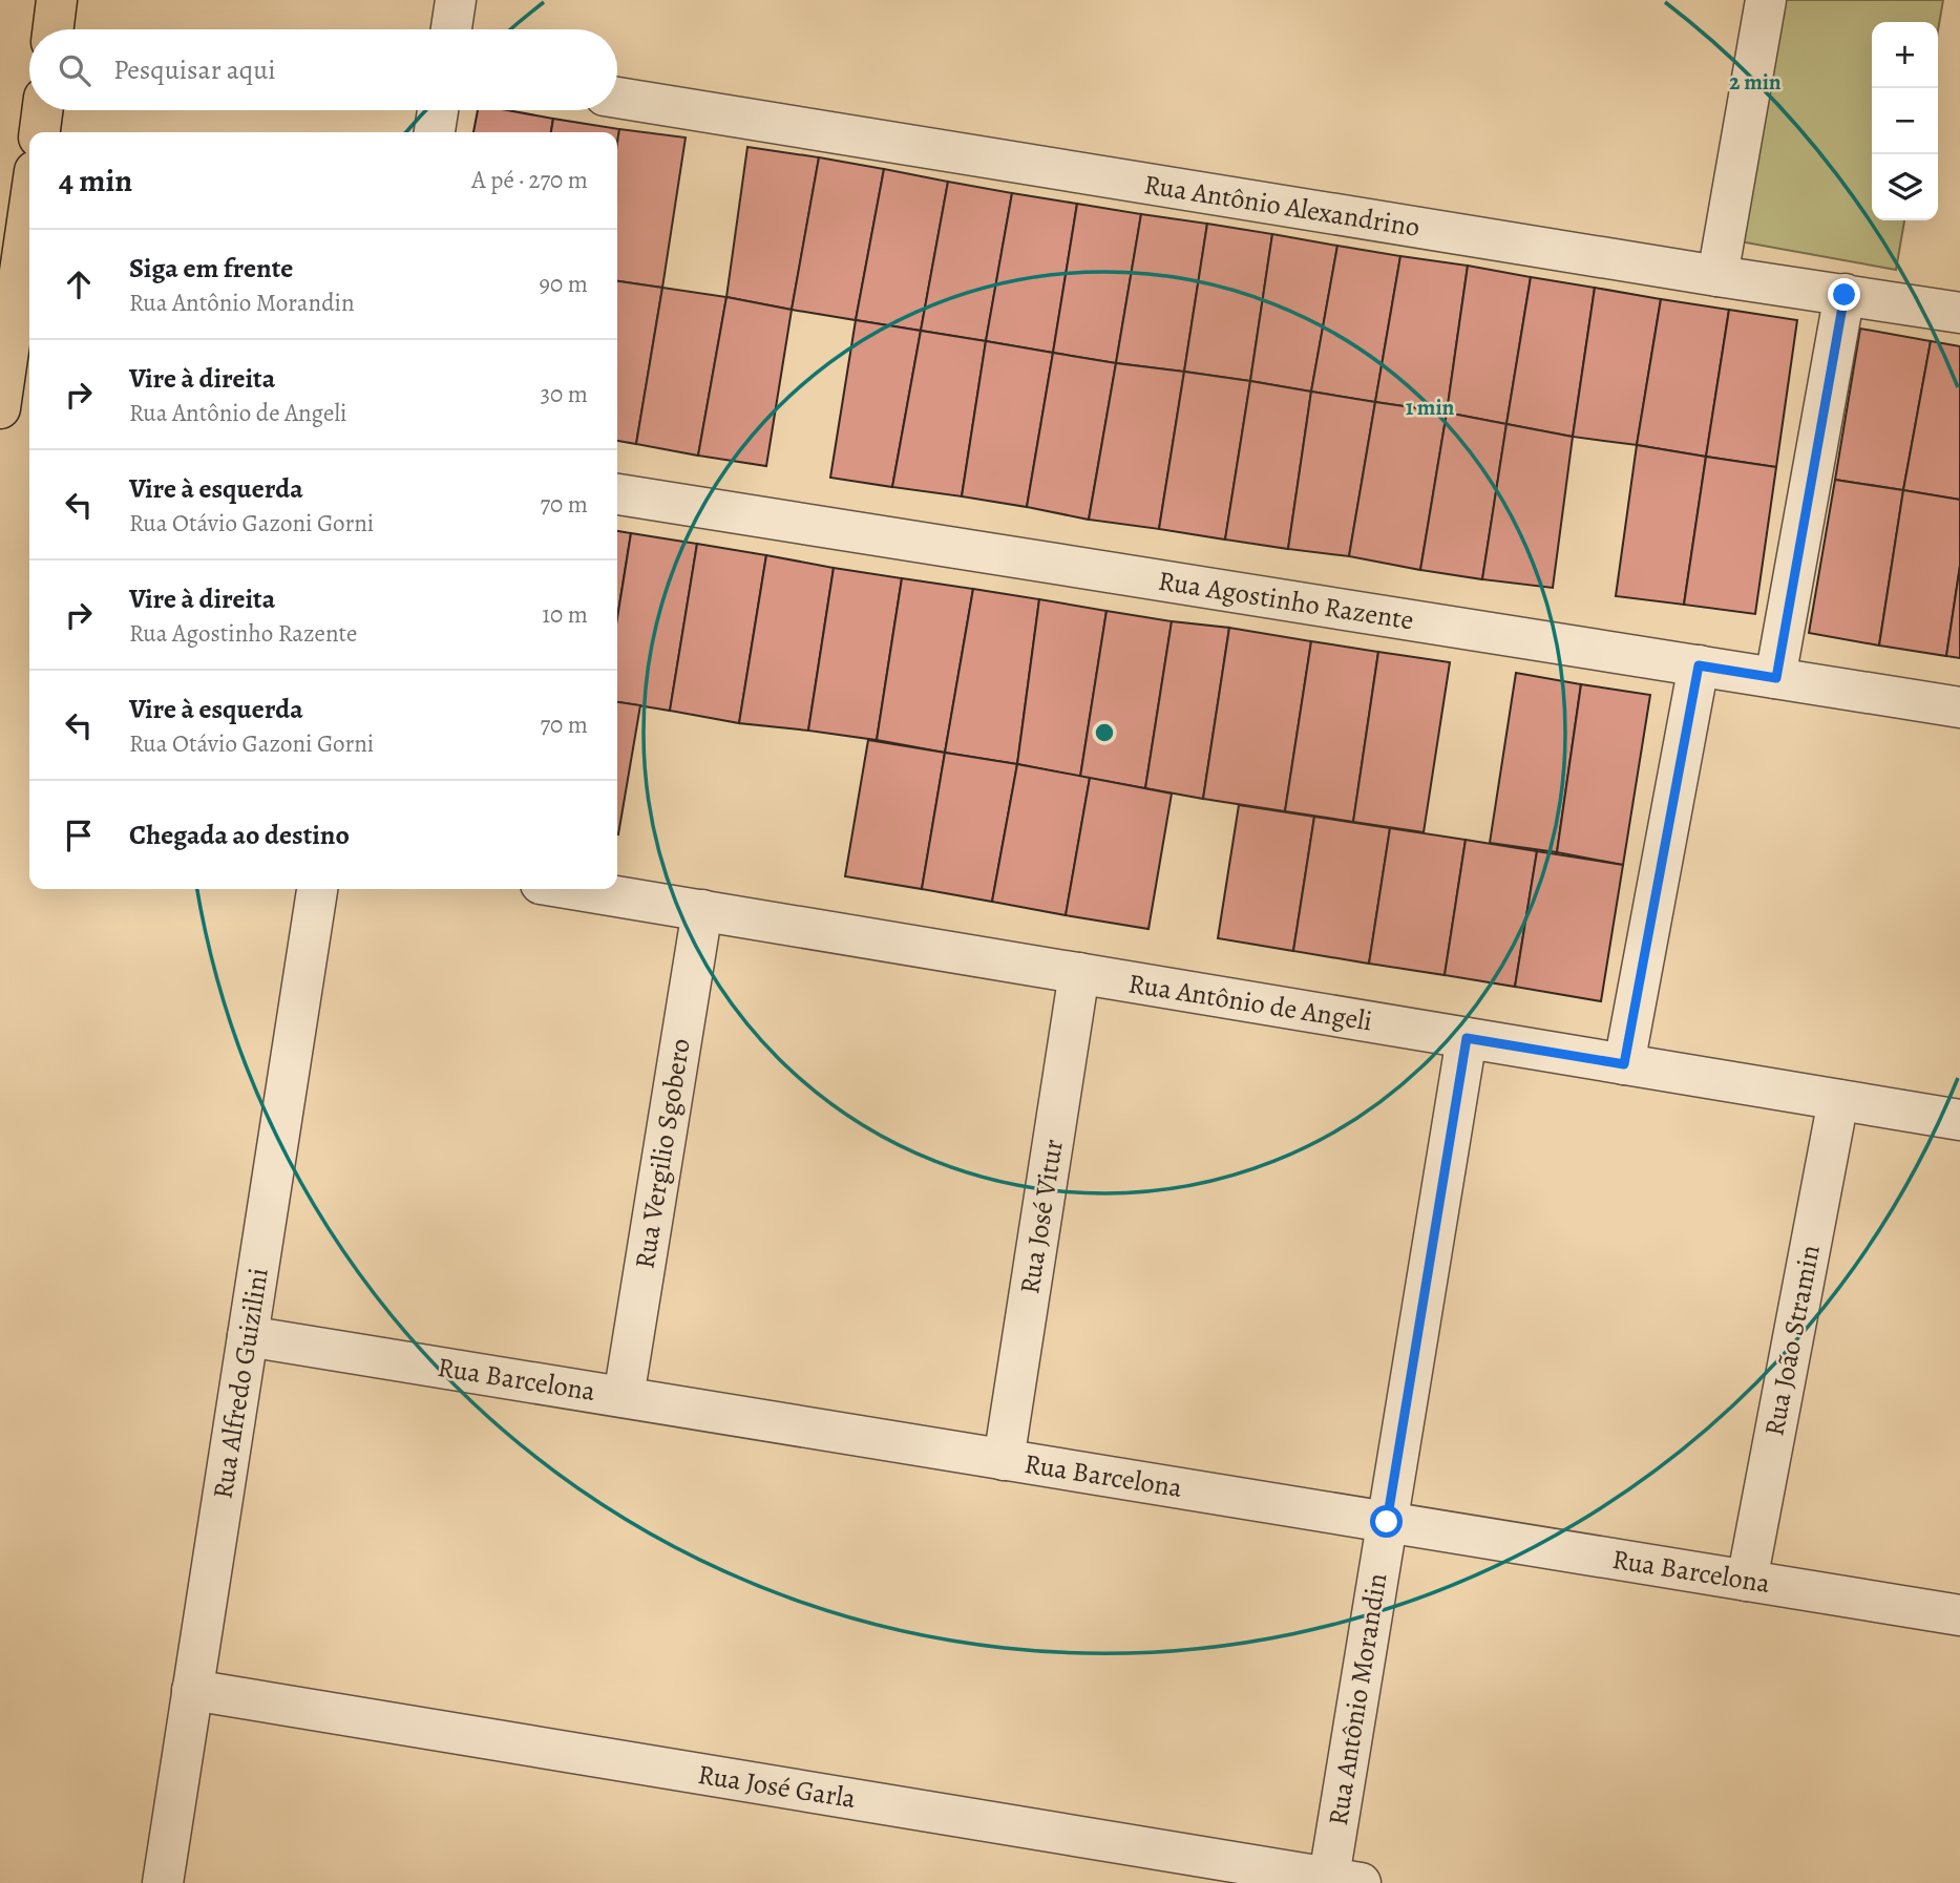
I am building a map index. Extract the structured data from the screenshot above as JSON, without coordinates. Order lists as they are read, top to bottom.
{
  "streets": {
    "street": [
      "Rua Antônio Alexandrino",
      "Rua Agostinho Razente",
      "Rua Antônio de Angeli",
      "Rua Vergilio Sgobero",
      "Rua José Vitur",
      "Rua João Stramin",
      "Rua Barcelona",
      "Rua Alfredo Guizilini",
      "Rua Antônio Morandin",
      "Rua José Garla"
    ]
  },
  "crossings": [
    ["Rua Antônio de Angeli", "Rua Vergilio Sgobero"],
    ["Rua Antônio de Angeli", "Rua José Vitur"],
    ["Rua Antônio de Angeli", "Rua João Stramin"],
    ["Rua Antônio de Angeli", "Rua Antônio Morandin"],
    ["Rua Vergilio Sgobero", "Rua Barcelona"],
    ["Rua José Vitur", "Rua Barcelona"],
    ["Rua João Stramin", "Rua Barcelona"],
    ["Rua Barcelona", "Rua Alfredo Guizilini"],
    ["Rua Barcelona", "Rua Antônio Morandin"],
    ["Rua Alfredo Guizilini", "Rua José Garla"],
    ["Rua Antônio Morandin", "Rua José Garla"]
  ],
  "page": {
    "map_buttons": ["+", "−"],
    "search": "Pesquisar aqui",
    "heading": ["4 min", "A pé · 270 m"],
    "list": [
      ["Siga em frente", "Rua Antônio Morandin", "90 m"],
      ["Vire à direita", "Rua Antônio de Angeli", "30 m"],
      ["Vire à esquerda", "Rua Otávio Gazoni Gorni", "70 m"],
      ["Vire à direita", "Rua Agostinho Razente", "10 m"],
      ["Vire à esquerda", "Rua Otávio Gazoni Gorni", "70 m"],
      "Chegada ao destino"
    ]
  },
  "rings": ["2 min", "1 min"]
}
